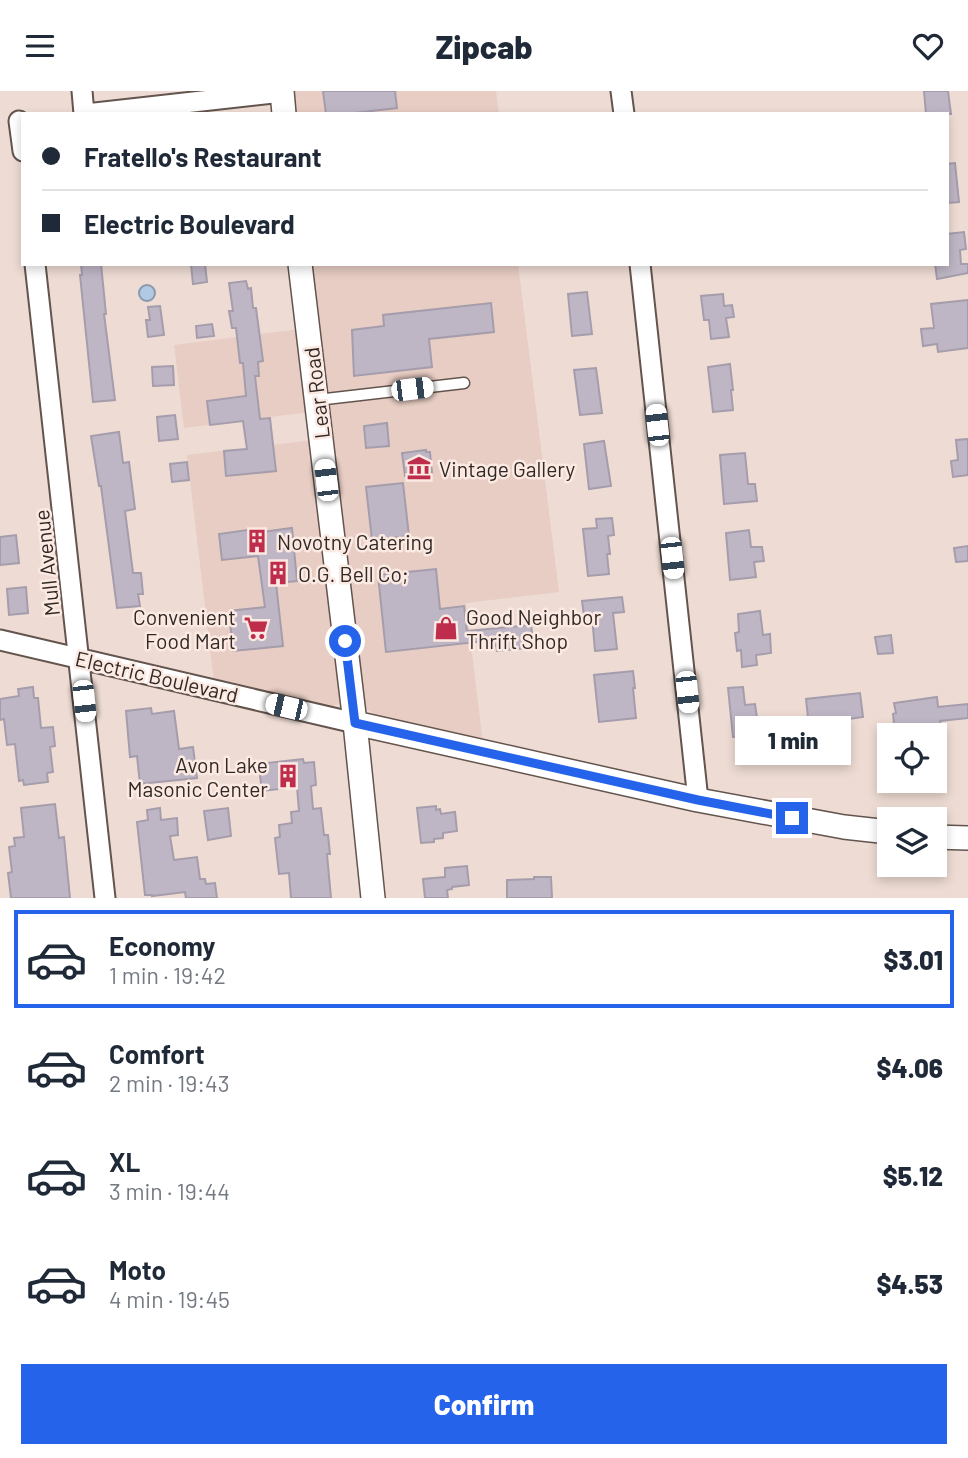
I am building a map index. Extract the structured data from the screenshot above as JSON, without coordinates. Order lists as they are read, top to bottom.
{
  "streets": {
    "street": ["Lear Road", "Mull Avenue", "Electric Boulevard"]
  },
  "crossings": [
    ["Lear Road", "Electric Boulevard"],
    ["Mull Avenue", "Electric Boulevard"]
  ],
  "places": {
    "museum": ["Vintage Gallery"],
    "building": ["Novotny Catering", "O.G. Bell Co;", "Avon Lake Masonic Center"],
    "supermarket": ["Convenient Food Mart"],
    "shop": ["Good Neighbor Thrift Shop"]
  },
  "page": {
    "header": "Zipcab",
    "banner": ["Fratello's Restaurant", "Electric Boulevard"],
    "bubble": "1 min",
    "list": [
      {
        "name": "Economy",
        "note": "1 min · 19:42",
        "value": "$3.01"
      },
      {
        "name": "Comfort",
        "note": "2 min · 19:43",
        "value": "$4.06"
      },
      {
        "name": "XL",
        "note": "3 min · 19:44",
        "value": "$5.12"
      },
      {
        "name": "Moto",
        "note": "4 min · 19:45",
        "value": "$4.53"
      }
    ],
    "buttons": "Confirm"
  }
}
